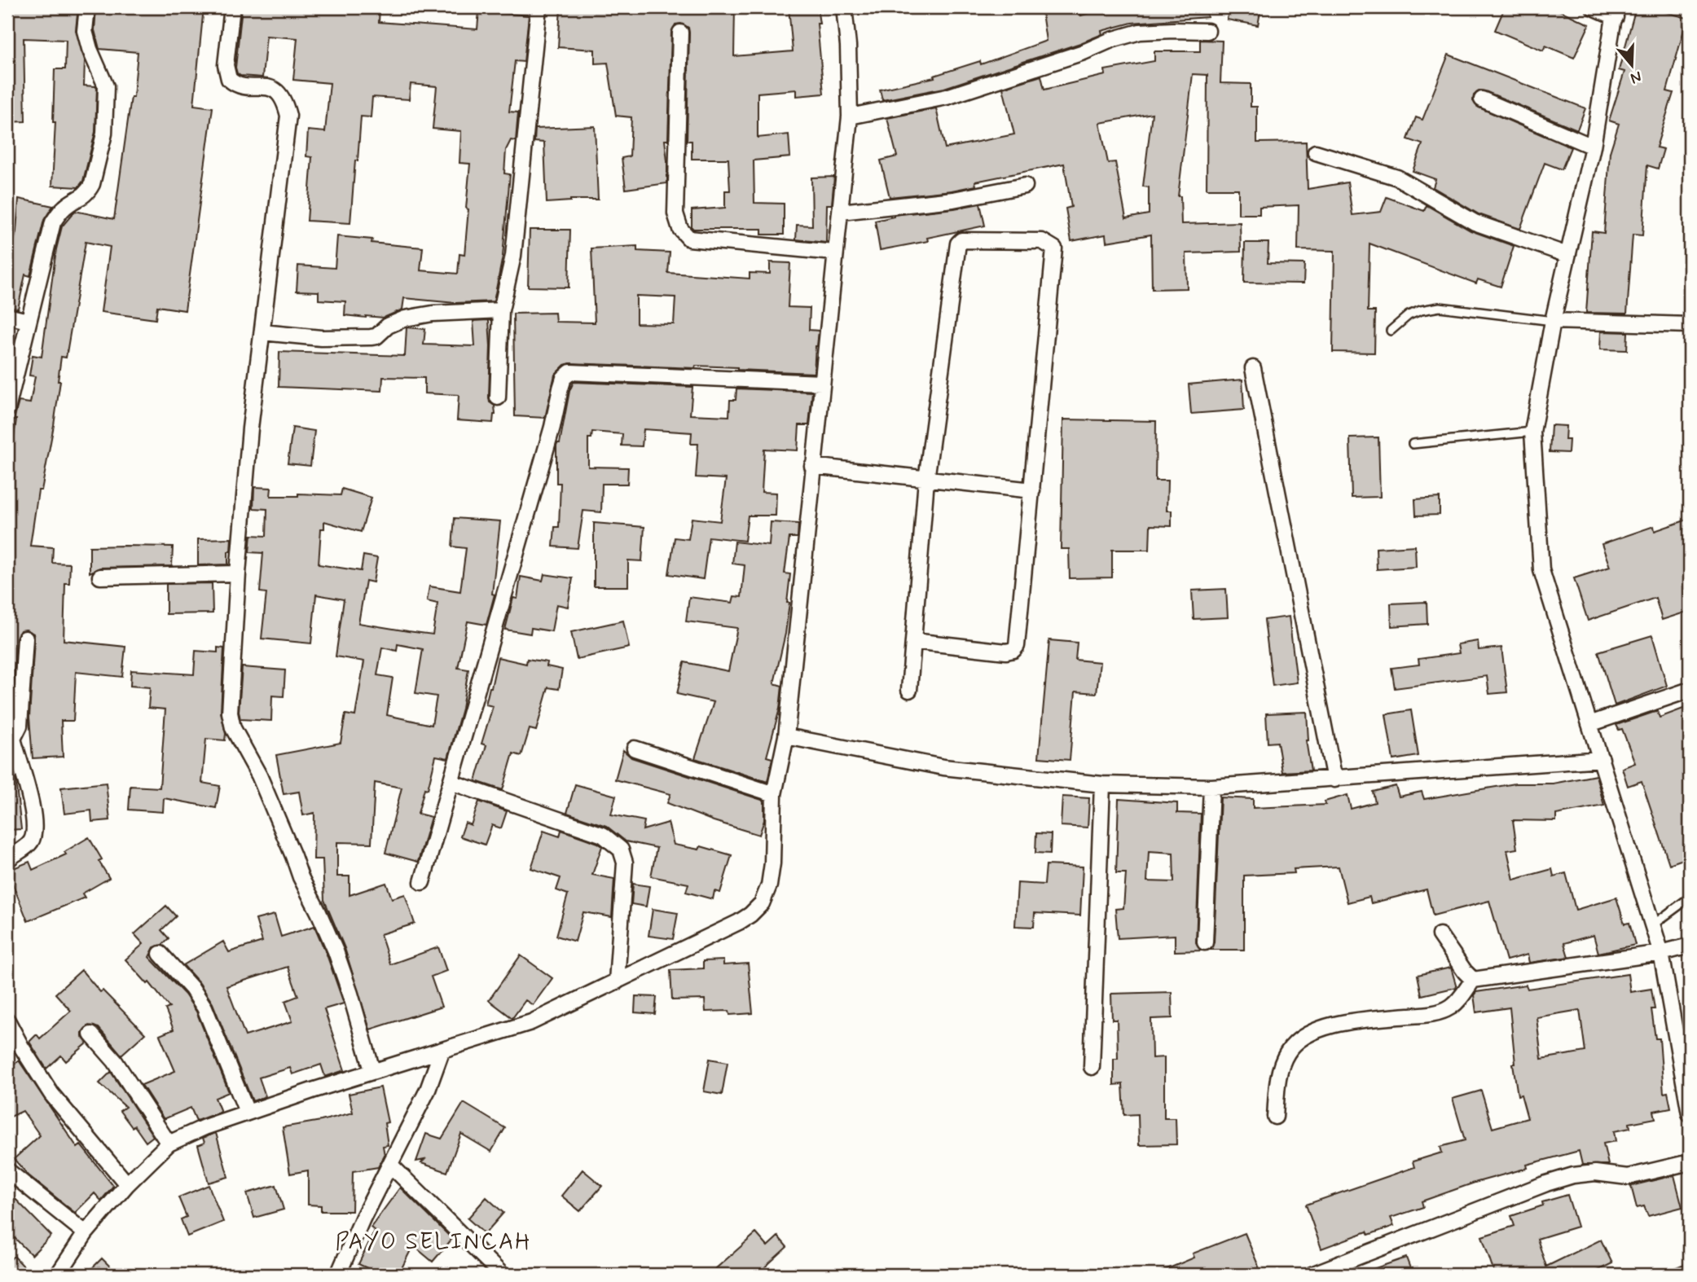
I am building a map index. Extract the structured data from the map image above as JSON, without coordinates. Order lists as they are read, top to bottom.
{
  "districts": ["PAYO SELINCAH"],
  "north": "bottom"
}
